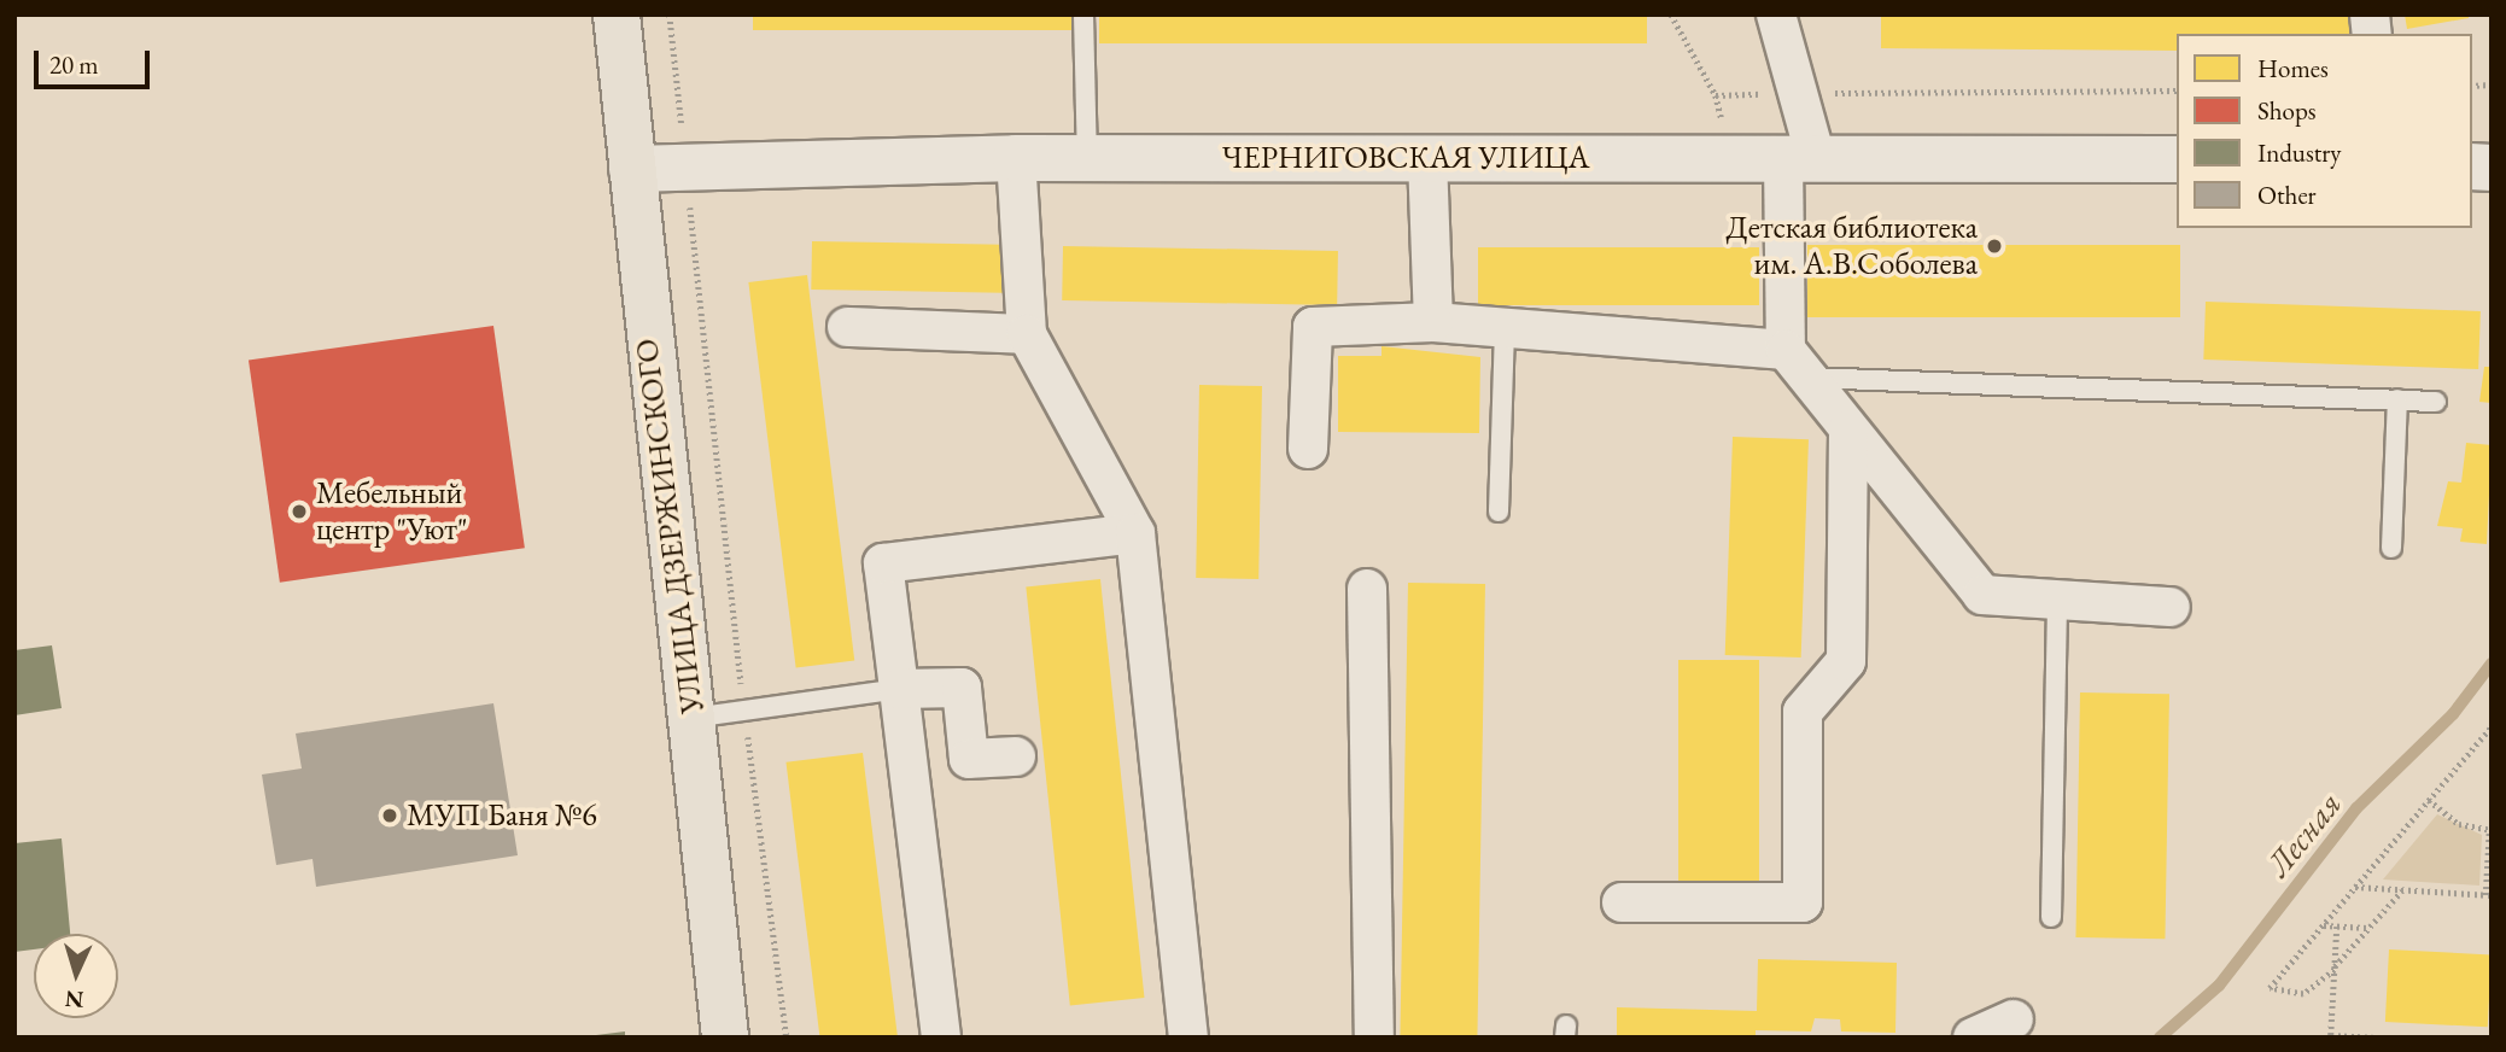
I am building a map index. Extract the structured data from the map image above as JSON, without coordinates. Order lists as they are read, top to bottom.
{
  "streets": {
    "main road": ["ЧЕРНИГОВСКАЯ УЛИЦА", "УЛИЦА ДЗЕРЖИНСКОГО"]
  },
  "crossings": [
    ["ЧЕРНИГОВСКАЯ УЛИЦА", "УЛИЦА ДЗЕРЖИНСКОГО"]
  ],
  "water": ["Лесная"],
  "places": ["Детская библиотека им. А.В.Соболева", "Мебельный центр \"Уют\"", "МУП Баня №6"],
  "legend": [
    "Homes",
    "Shops",
    "Industry",
    "Other"
  ],
  "scale_bar": "20 m",
  "north": "bottom"
}
